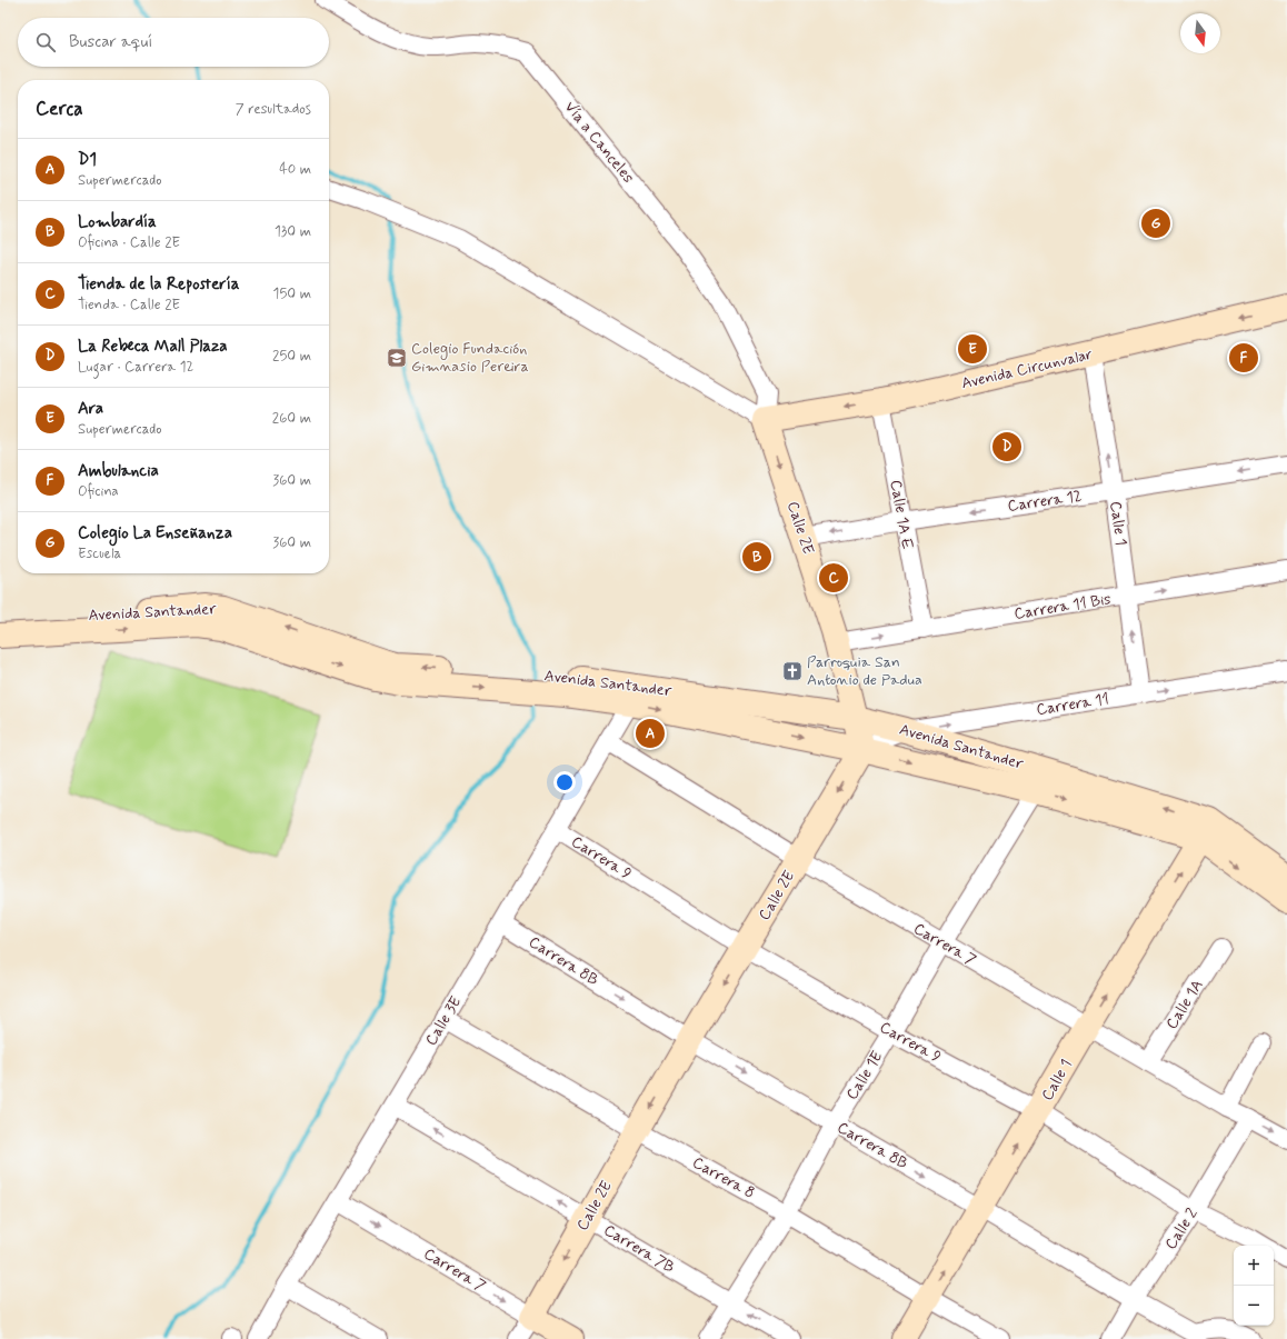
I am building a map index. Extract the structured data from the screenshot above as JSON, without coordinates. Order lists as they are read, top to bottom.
{
  "streets": {
    "main road": [
      "Avenida Circunvalar",
      "Calle 1",
      "Calle 2E",
      "Avenida Santander",
      "Carrera 7"
    ],
    "street": [
      "Vía a Canceles",
      "Carrera 12",
      "Calle 1A E",
      "Carrera 11 Bis",
      "Carrera 11",
      "Carrera 9",
      "Carrera 8B",
      "Calle 1A",
      "Calle 3E",
      "Calle 1E",
      "Carrera 8",
      "Calle 2",
      "Carrera 7B"
    ]
  },
  "crossings": [
    ["Vía a Canceles", "Avenida Circunvalar"],
    ["Vía a Canceles", "Calle 2E"],
    ["Avenida Circunvalar", "Calle 1A E"],
    ["Avenida Circunvalar", "Calle 1"],
    ["Avenida Circunvalar", "Calle 2E"],
    ["Carrera 12", "Calle 1A E"],
    ["Carrera 12", "Calle 1"],
    ["Carrera 12", "Calle 2E"],
    ["Calle 1A E", "Carrera 11 Bis"],
    ["Calle 1", "Carrera 11 Bis"],
    ["Calle 1", "Avenida Santander"],
    ["Calle 1", "Carrera 11"],
    ["Calle 1", "Carrera 9"],
    ["Calle 1", "Carrera 7"],
    ["Calle 1", "Carrera 8B"],
    ["Calle 1", "Carrera 8"],
    ["Calle 2E", "Carrera 11 Bis"],
    ["Calle 2E", "Avenida Santander"],
    ["Calle 2E", "Carrera 11"],
    ["Calle 2E", "Carrera 9"],
    ["Calle 2E", "Carrera 7"],
    ["Calle 2E", "Carrera 8B"],
    ["Calle 2E", "Carrera 8"],
    ["Calle 2E", "Carrera 7B"],
    ["Avenida Santander", "Carrera 11"],
    ["Avenida Santander", "Calle 3E"],
    ["Avenida Santander", "Calle 1E"],
    ["Carrera 9", "Calle 3E"],
    ["Carrera 9", "Calle 1E"],
    ["Carrera 9", "Calle 2"],
    ["Carrera 7", "Calle 1A"],
    ["Carrera 7", "Calle 3E"],
    ["Carrera 7", "Calle 1E"],
    ["Carrera 7", "Calle 2"],
    ["Carrera 8B", "Calle 3E"],
    ["Carrera 8B", "Calle 1E"],
    ["Carrera 8B", "Calle 2"],
    ["Calle 3E", "Carrera 8"],
    ["Calle 3E", "Carrera 7B"],
    ["Calle 1E", "Carrera 8"],
    ["Calle 1E", "Carrera 7B"]
  ],
  "one_way": [
    "Avenida Circunvalar",
    "Carrera 12",
    "Calle 1",
    "Calle 2E",
    "Carrera 11 Bis",
    "Carrera 11",
    "Carrera 8B",
    "Carrera 7B"
  ],
  "places": {
    "school or university": ["Colegio Fundación Gimnasio Pereira"],
    "church": ["Parroquia San Antonio de Padua"]
  },
  "north": "bottom",
  "page": {
    "search": "Buscar aquí",
    "heading": ["Cerca", "7 resultados"],
    "list": [
      {
        "mark": "A",
        "name": "D1",
        "note": "Supermercado",
        "value": "40 m"
      },
      {
        "mark": "B",
        "name": "Lombardía",
        "note": "Oficina · Calle 2E",
        "value": "130 m"
      },
      {
        "mark": "C",
        "name": "Tienda de la Repostería",
        "note": "Tienda · Calle 2E",
        "value": "150 m"
      },
      {
        "mark": "D",
        "name": "La Rebeca Mall Plaza",
        "note": "Lugar · Carrera 12",
        "value": "250 m"
      },
      {
        "mark": "E",
        "name": "Ara",
        "note": "Supermercado",
        "value": "260 m"
      },
      {
        "mark": "F",
        "name": "Ambulancia",
        "note": "Oficina",
        "value": "360 m"
      },
      {
        "mark": "G",
        "name": "Colegio La Enseñanza",
        "note": "Escuela",
        "value": "360 m"
      }
    ],
    "pins": [
      "G",
      "E",
      "F",
      "D",
      "B",
      "C",
      "A"
    ],
    "map_buttons": ["+", "−"]
  }
}
